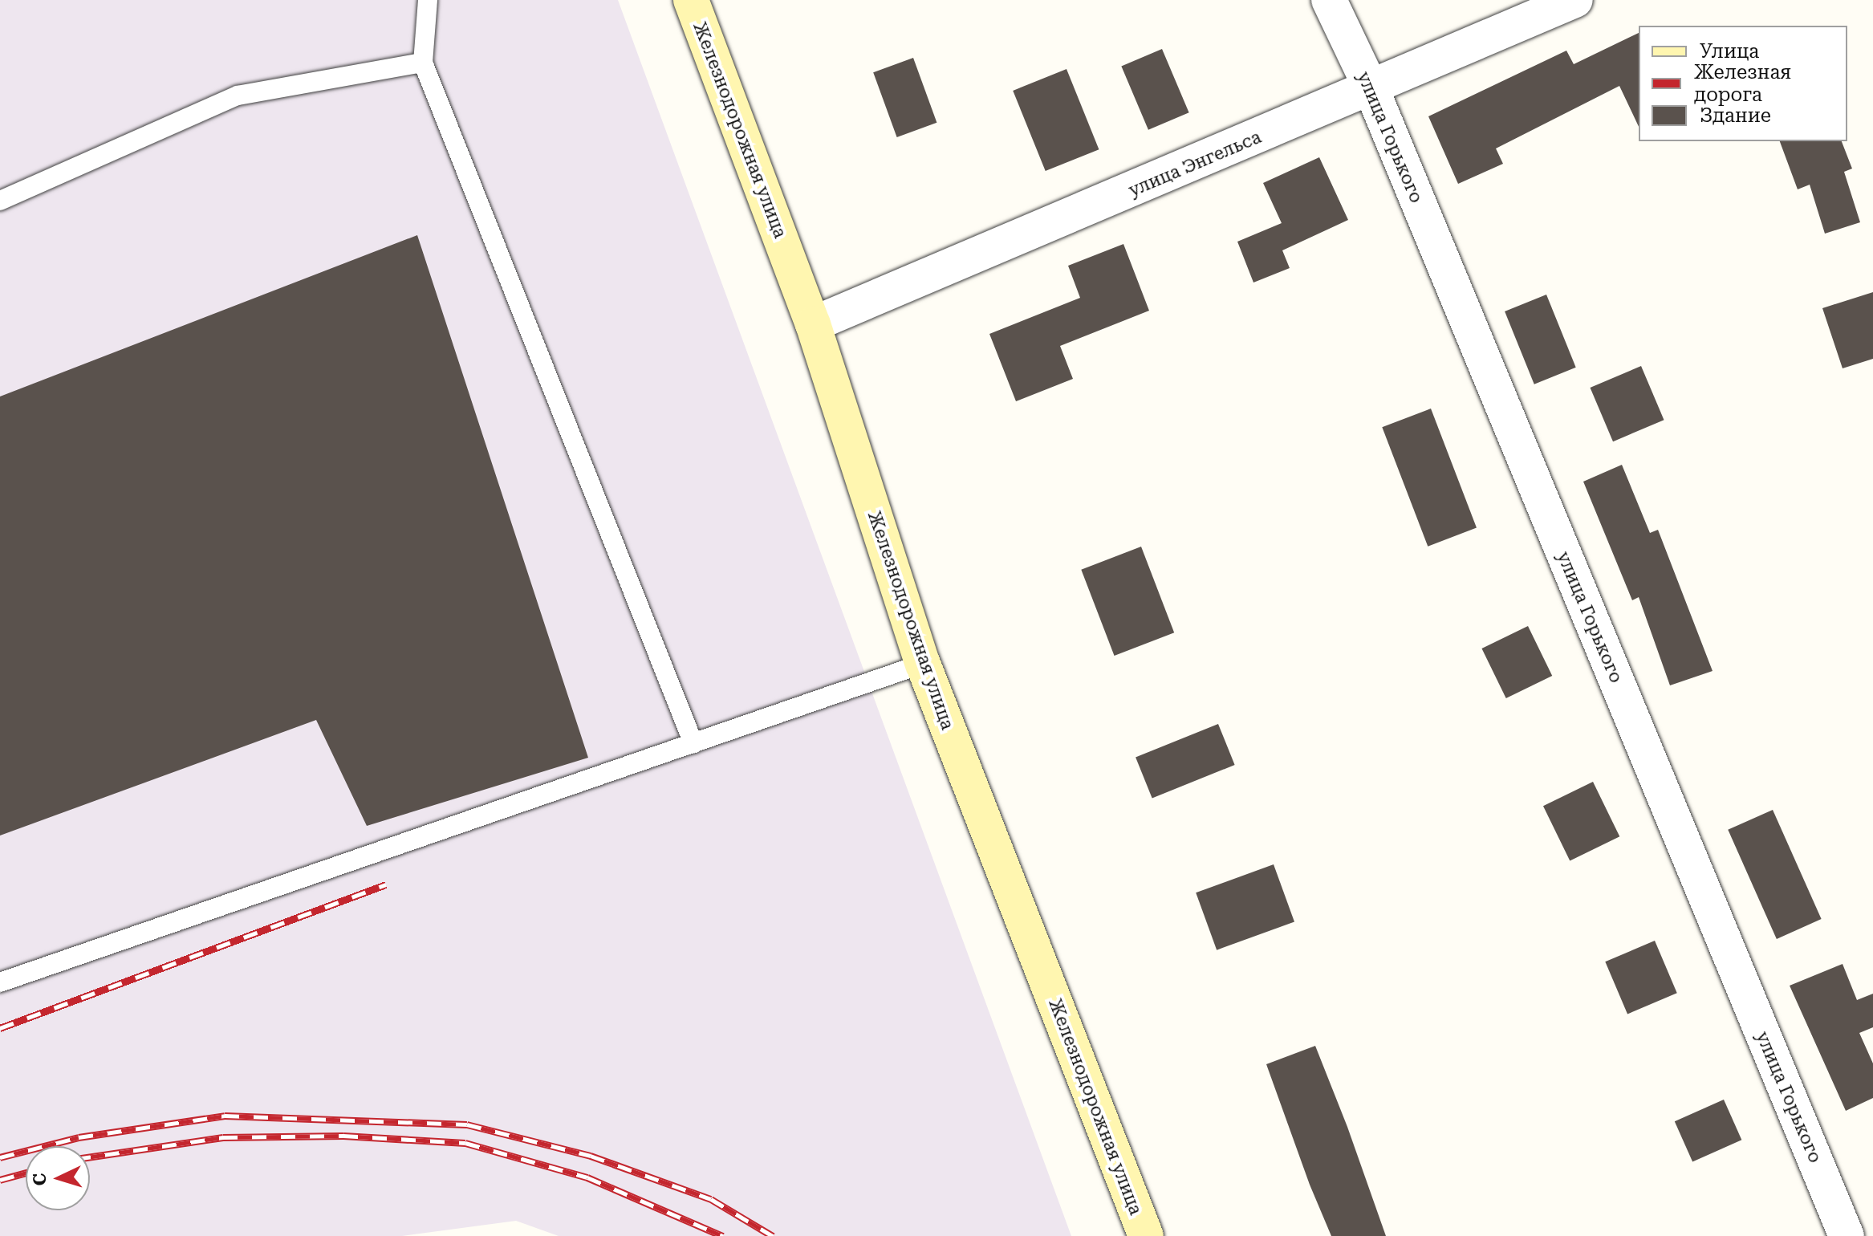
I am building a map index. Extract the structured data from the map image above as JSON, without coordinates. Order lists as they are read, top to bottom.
{
  "streets": {
    "main road": ["Железнодорожная улица"],
    "street": ["улица Горького", "улица Энгельса"]
  },
  "crossings": [
    ["Железнодорожная улица", "улица Энгельса"],
    ["улица Горького", "улица Энгельса"]
  ],
  "legend": ["Улица", "Железная дорога", "Здание"],
  "north": "left"
}
